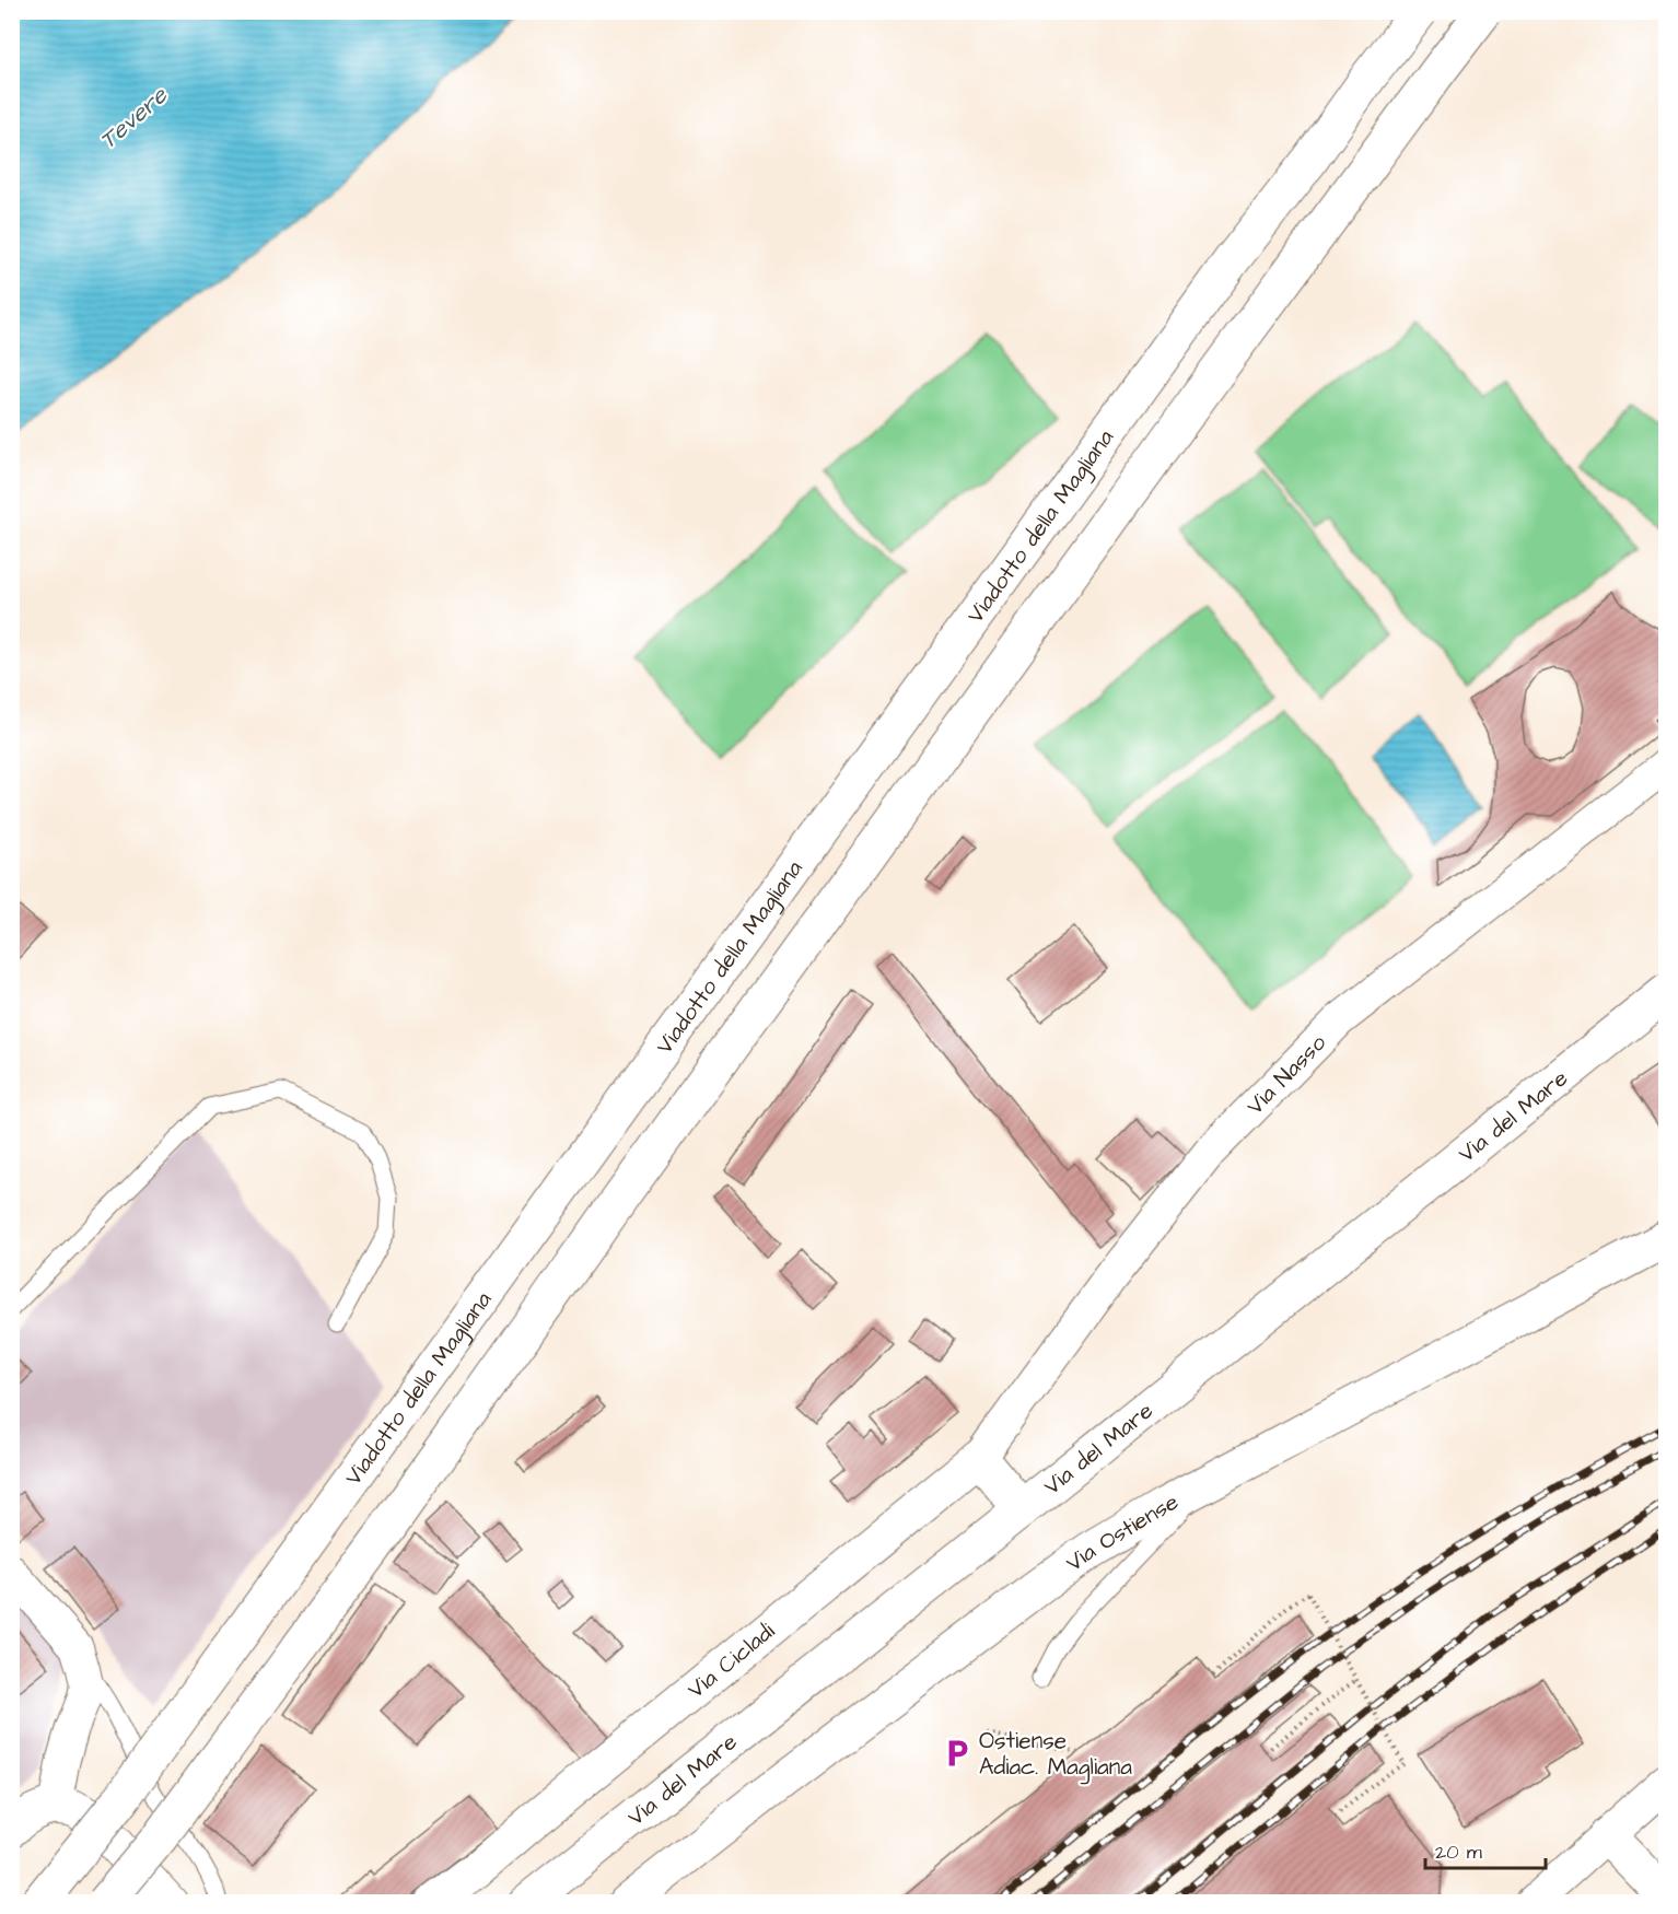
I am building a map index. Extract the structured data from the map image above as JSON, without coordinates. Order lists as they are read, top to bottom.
{
  "streets": {
    "main road": [
      "Viadotto della Magliana",
      "Via del Mare",
      "Via Ostiense",
      "Via Cicladi"
    ],
    "street": ["Via Nasso"]
  },
  "crossings": [
    ["Via Nasso", "Via Cicladi"]
  ],
  "water": ["Tevere"],
  "places": {
    "parking": ["Ostiense Adiac. Magliana"]
  },
  "scale_bar": "20 m"
}
